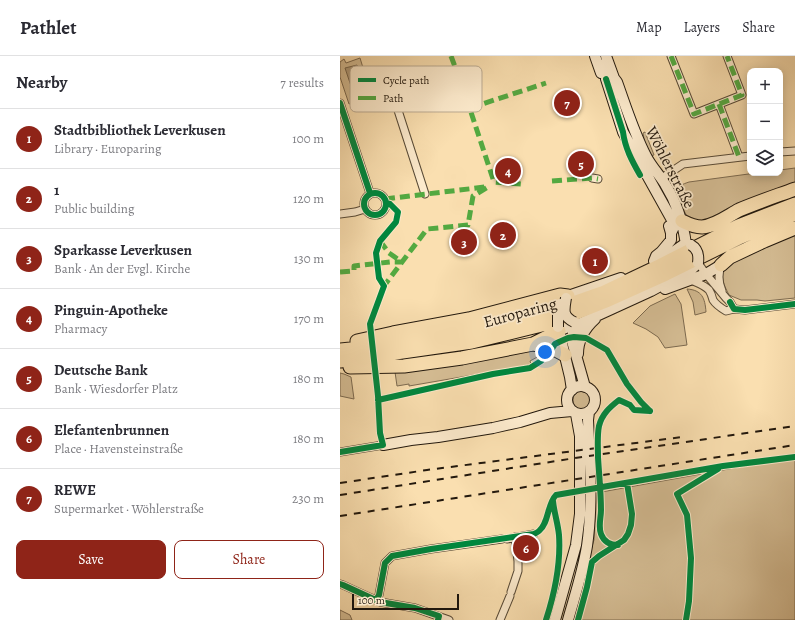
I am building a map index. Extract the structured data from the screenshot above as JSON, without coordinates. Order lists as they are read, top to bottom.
{
  "streets": {
    "highway": ["Europaring"],
    "main road": ["Wöhlerstraße"]
  },
  "crossings": [
    ["Wöhlerstraße", "Europaring"]
  ],
  "legend": ["Cycle path", "Path"],
  "scale_bar": "100 m",
  "page": {
    "header": "Pathlet",
    "nav": ["Map", "Layers", "Share"],
    "heading": ["Nearby", "7 results"],
    "map_buttons": ["+", "−"],
    "pins": [
      "7",
      "5",
      "4",
      "2",
      "3",
      "1",
      "6"
    ],
    "list": [
      {
        "mark": "1",
        "name": "Stadtbibliothek Leverkusen",
        "note": "Library · Europaring",
        "value": "100 m"
      },
      {
        "mark": "2",
        "name": "1",
        "note": "Public building",
        "value": "120 m"
      },
      {
        "mark": "3",
        "name": "Sparkasse Leverkusen",
        "note": "Bank · An der Evgl. Kirche",
        "value": "130 m"
      },
      {
        "mark": "4",
        "name": "Pinguin-Apotheke",
        "note": "Pharmacy",
        "value": "170 m"
      },
      {
        "mark": "5",
        "name": "Deutsche Bank",
        "note": "Bank · Wiesdorfer Platz",
        "value": "180 m"
      },
      {
        "mark": "6",
        "name": "Elefantenbrunnen",
        "note": "Place · Havensteinstraße",
        "value": "180 m"
      },
      {
        "mark": "7",
        "name": "REWE",
        "note": "Supermarket · Wöhlerstraße",
        "value": "230 m"
      }
    ],
    "buttons": ["Save", "Share"],
    "scale": "100 m"
  }
}
